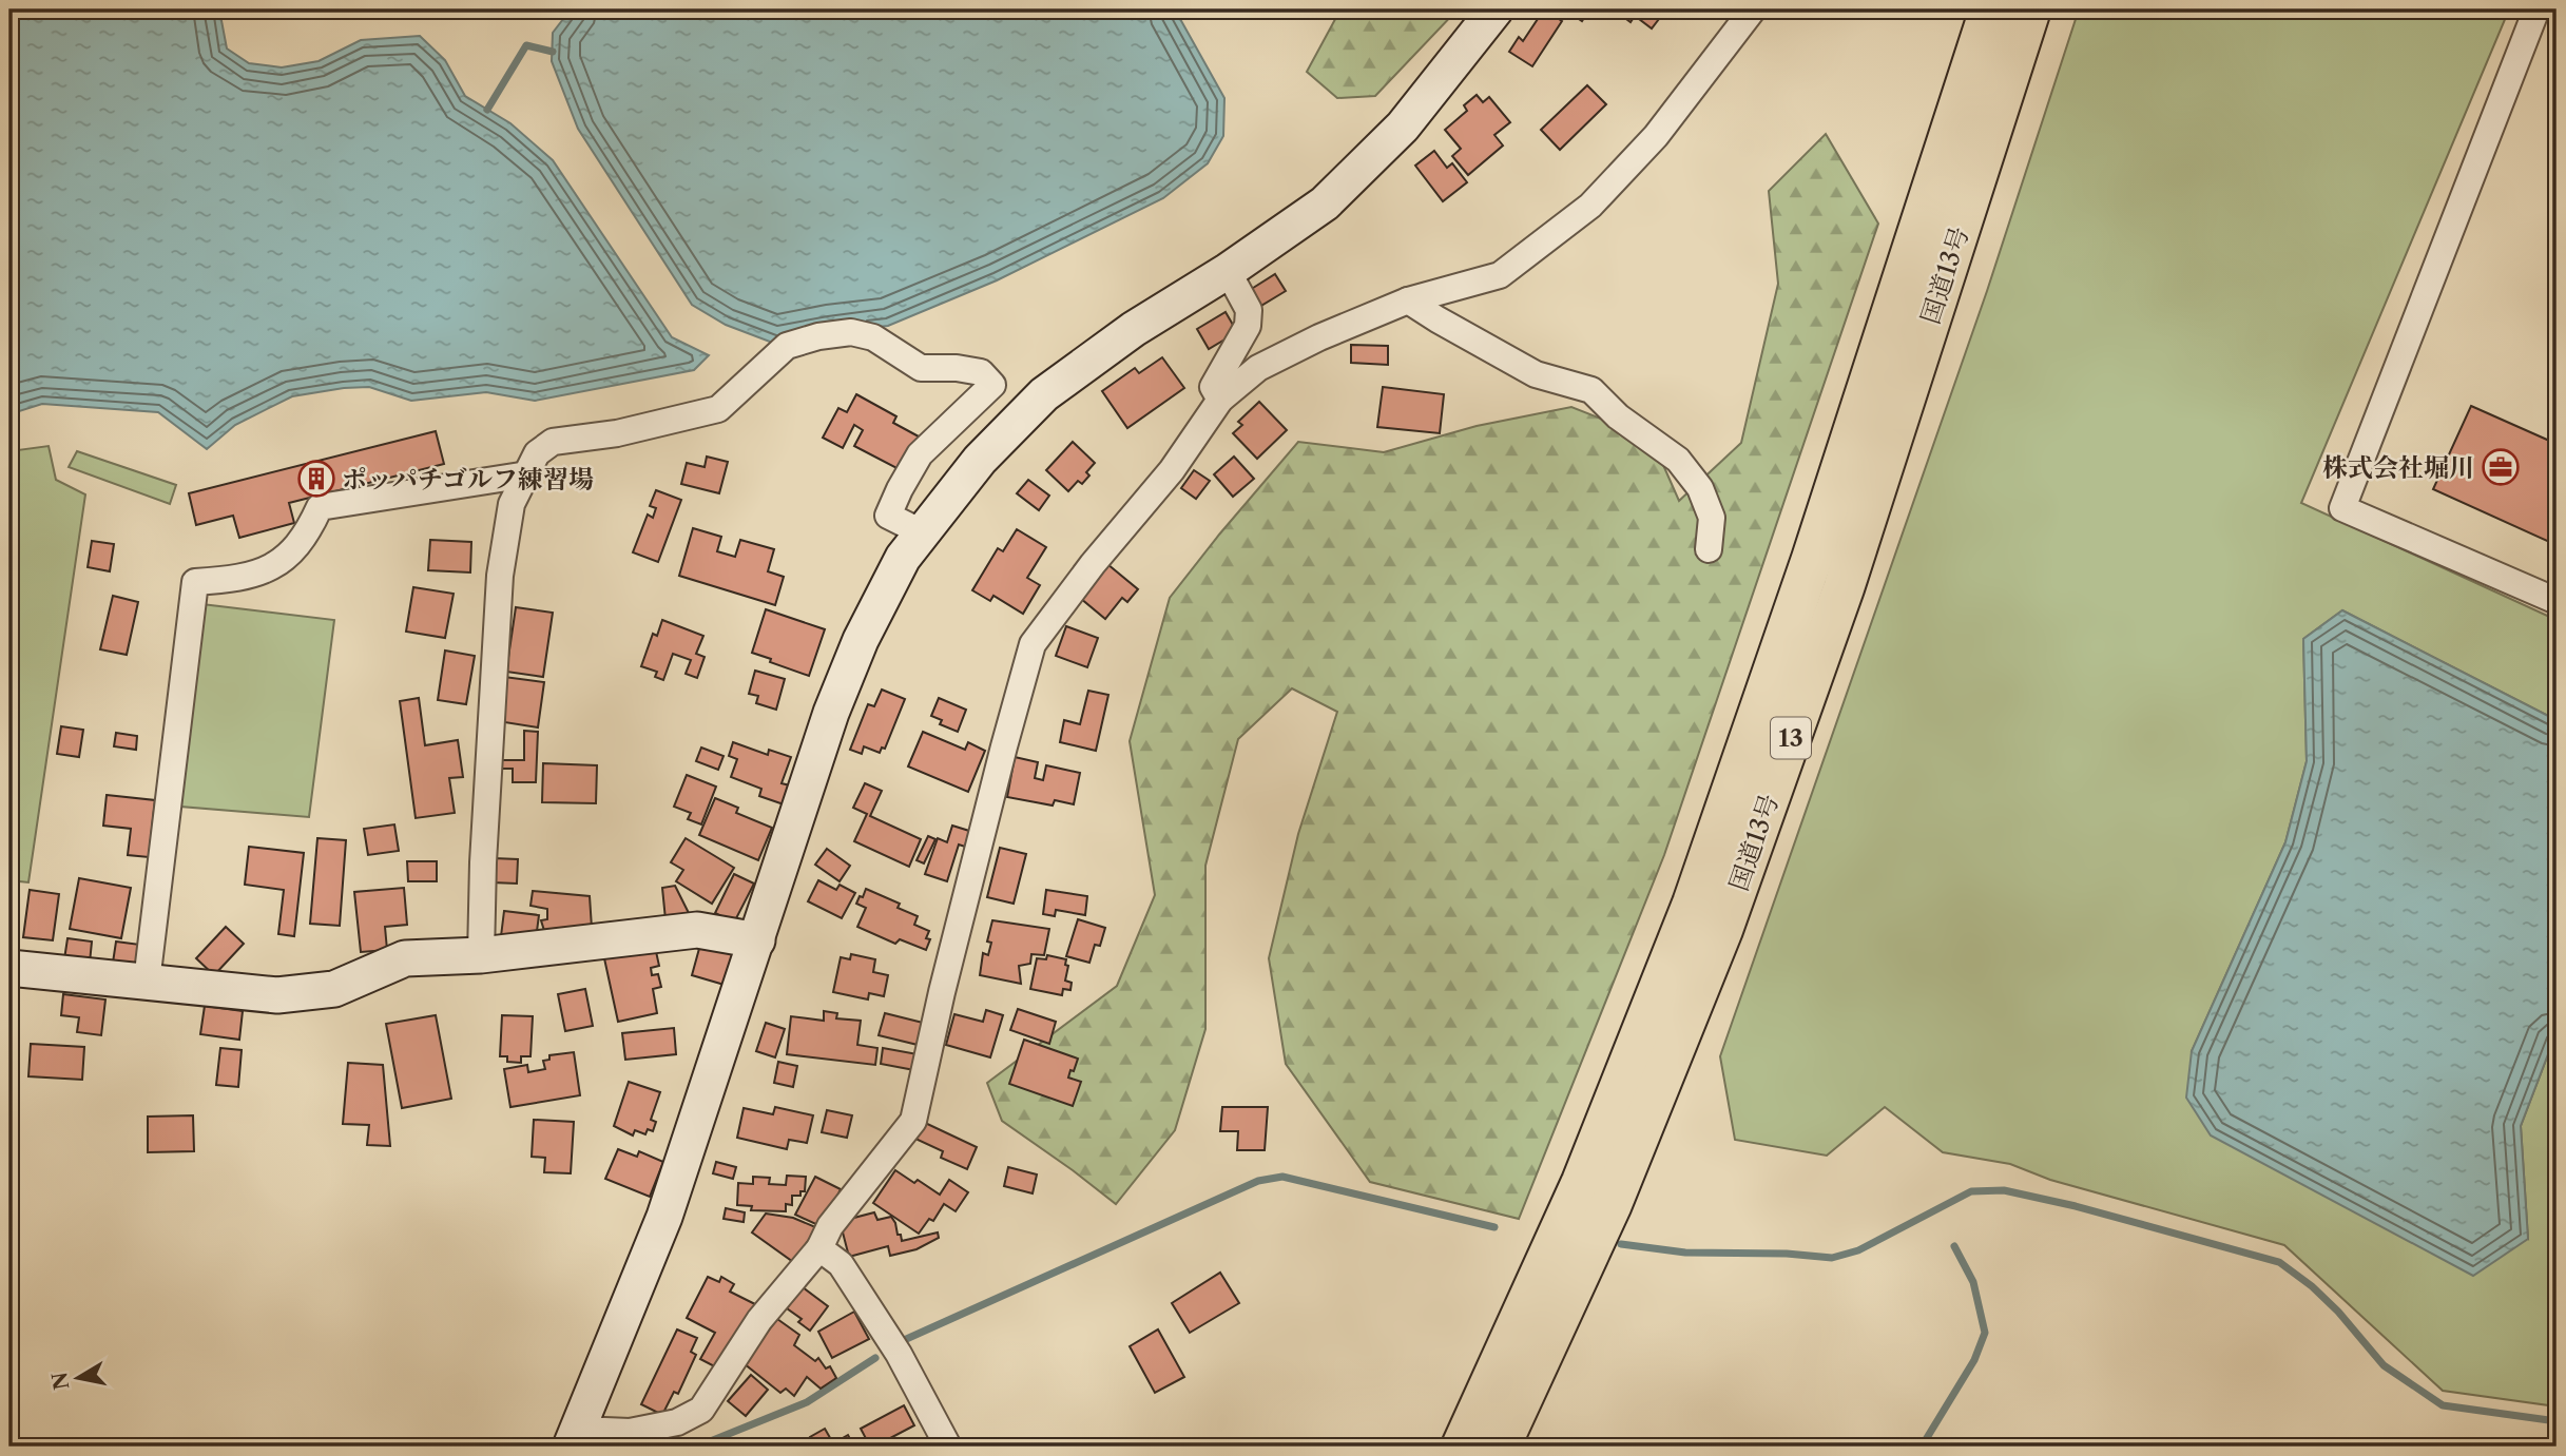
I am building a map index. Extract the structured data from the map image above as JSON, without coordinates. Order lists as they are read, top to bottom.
{
  "streets": {
    "highway": ["国道13号", "13"]
  },
  "places": {
    "office": ["株式会社堀川"],
    "building": ["ポッパチゴルフ練習場"]
  },
  "north": "left"
}
